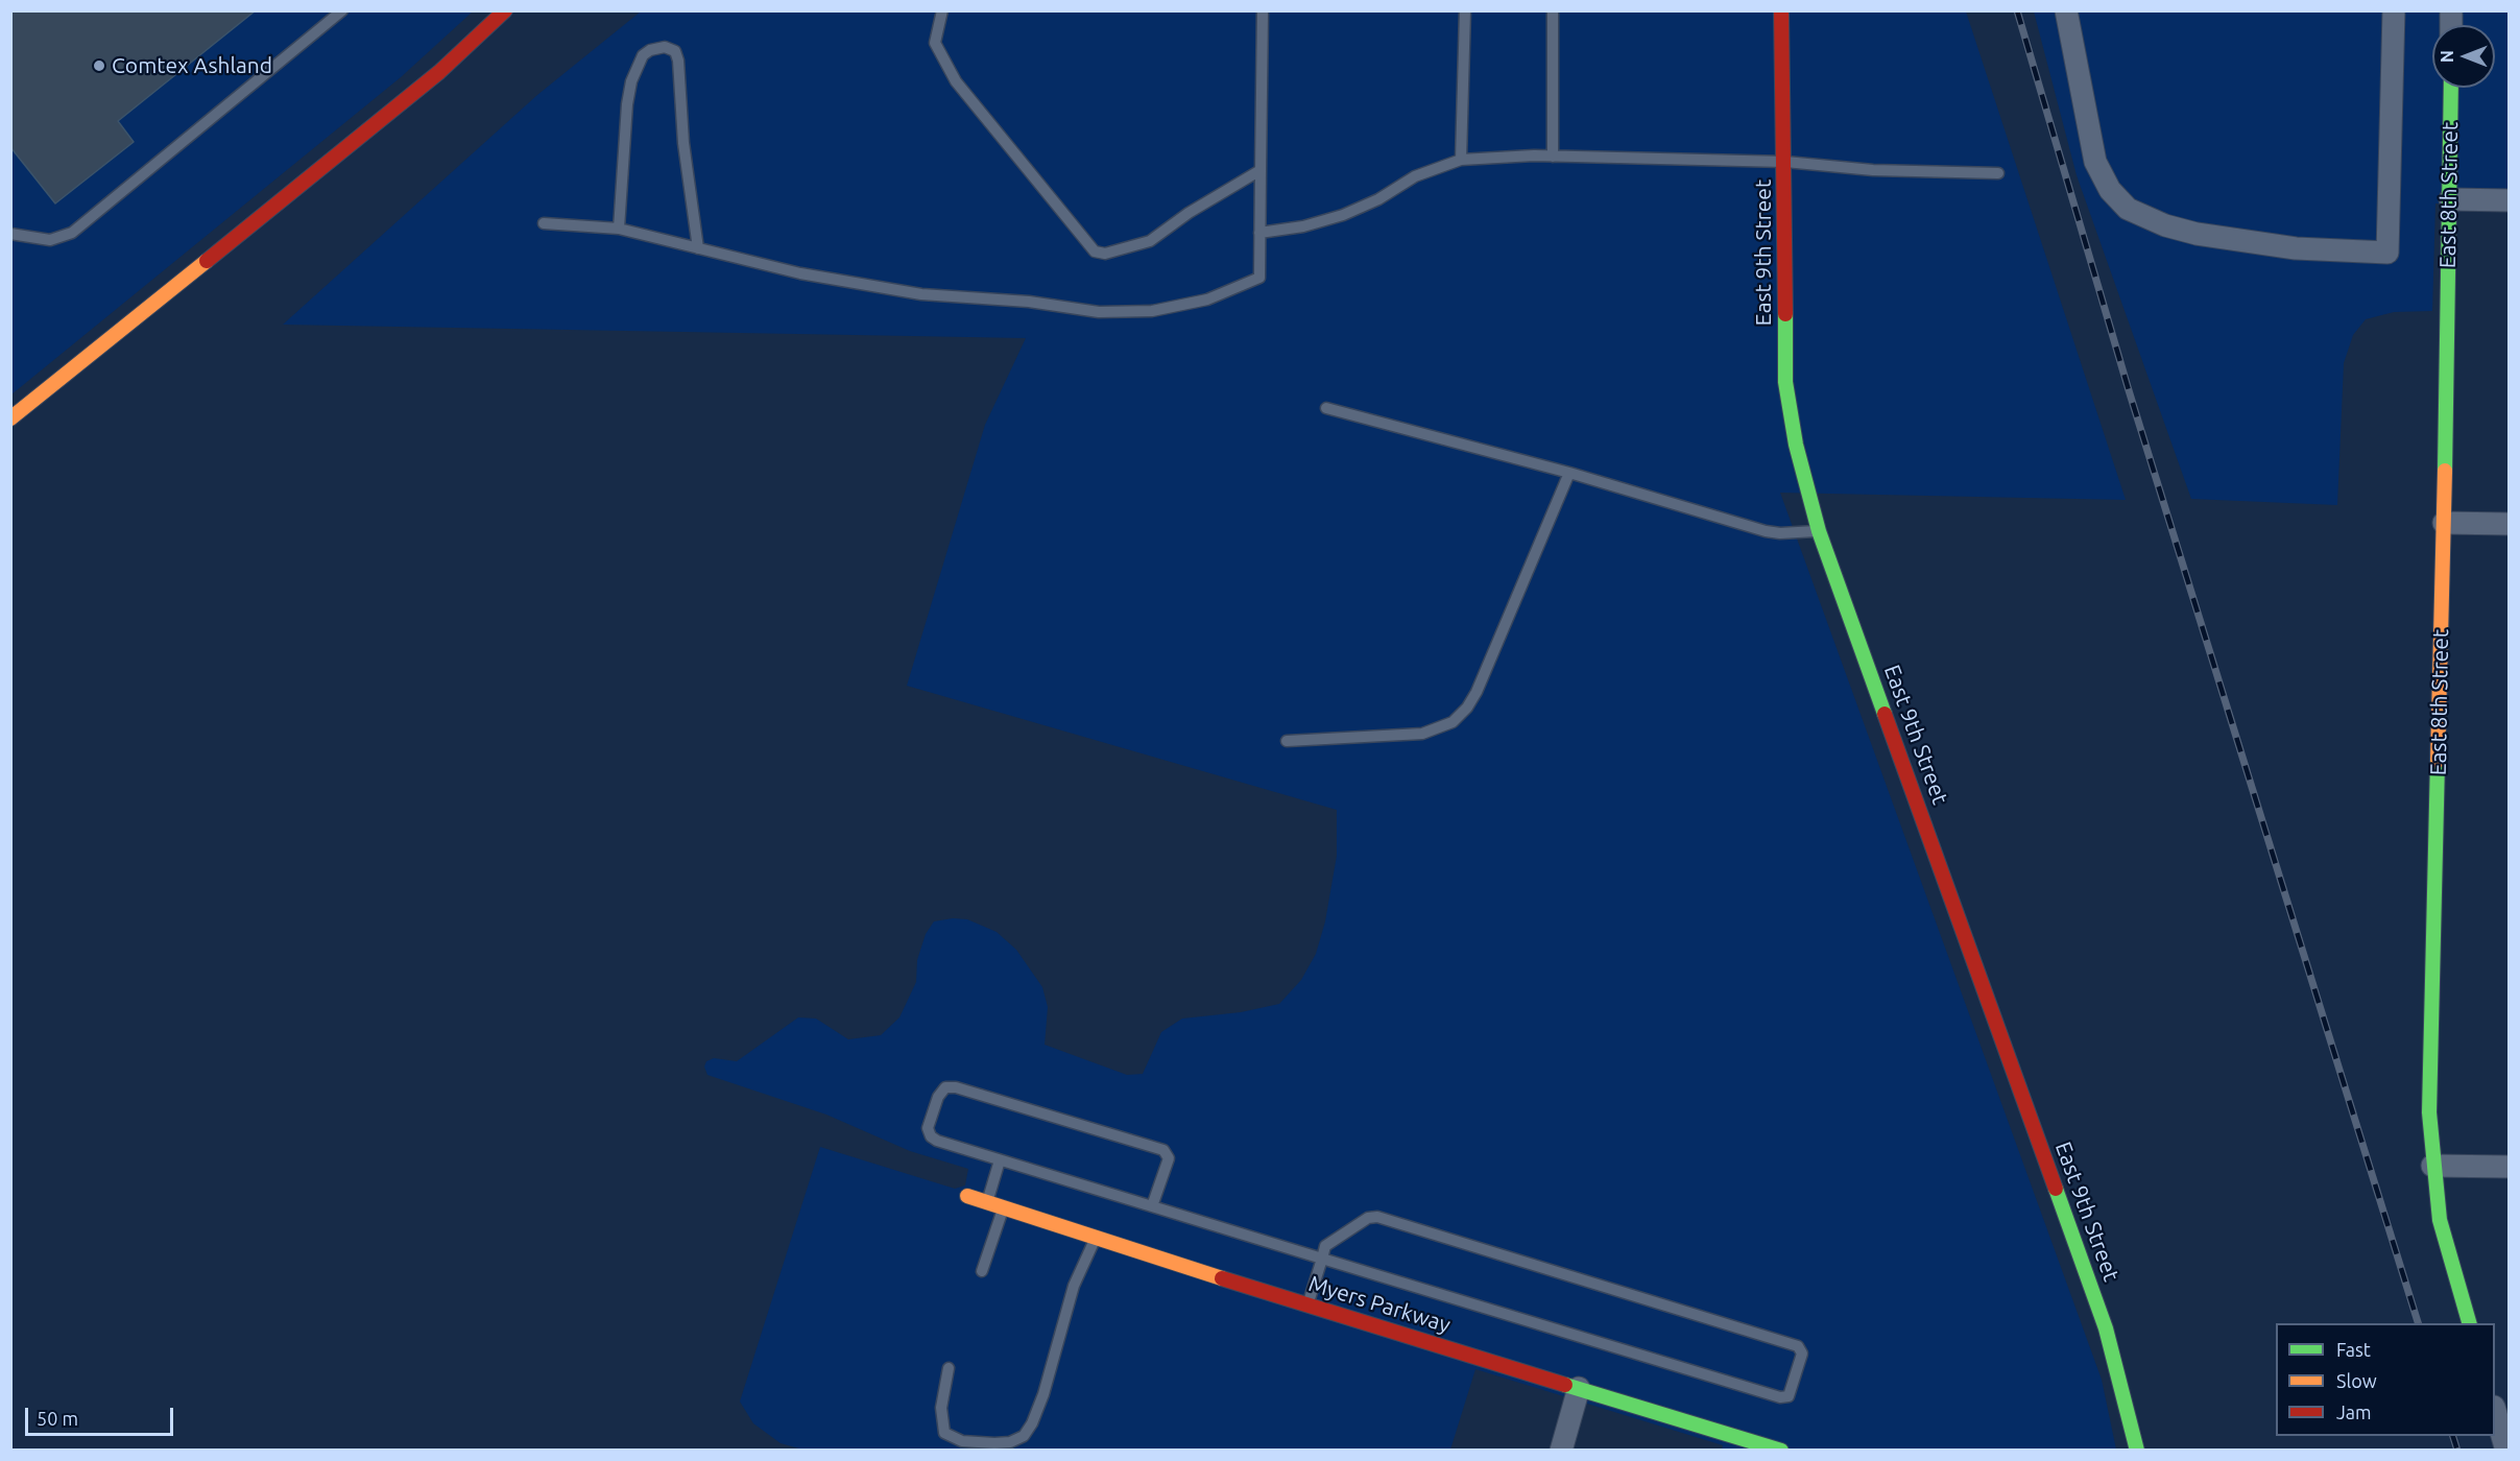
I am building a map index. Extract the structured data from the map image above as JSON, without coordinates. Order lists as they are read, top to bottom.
{
  "streets": {
    "main road": ["East 8th Street", "East 9th Street", "Myers Parkway"]
  },
  "places": ["Comtex Ashland"],
  "legend": ["Fast", "Slow", "Jam"],
  "scale_bar": "50 m",
  "north": "left"
}
